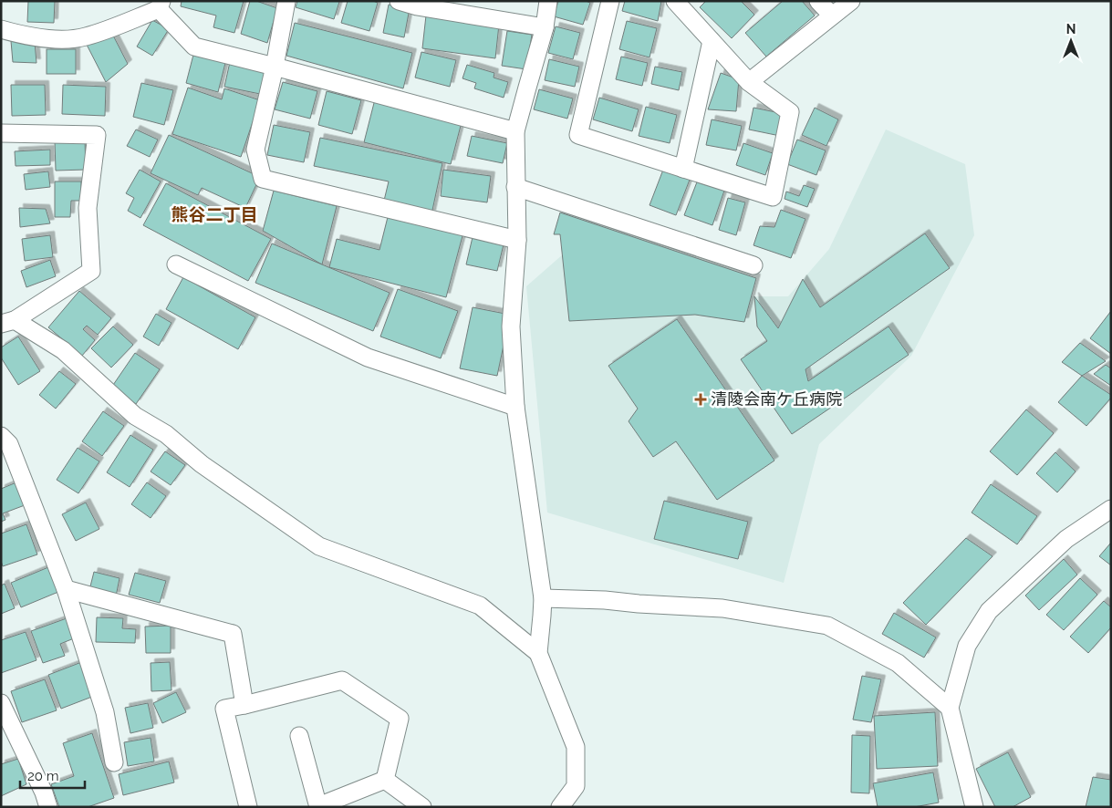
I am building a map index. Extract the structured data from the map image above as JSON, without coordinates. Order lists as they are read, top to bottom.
{
  "districts": ["熊谷二丁目"],
  "places": {
    "health": ["清陵会南ケ丘病院"]
  },
  "scale_bar": "20 m",
  "north": "top"
}
